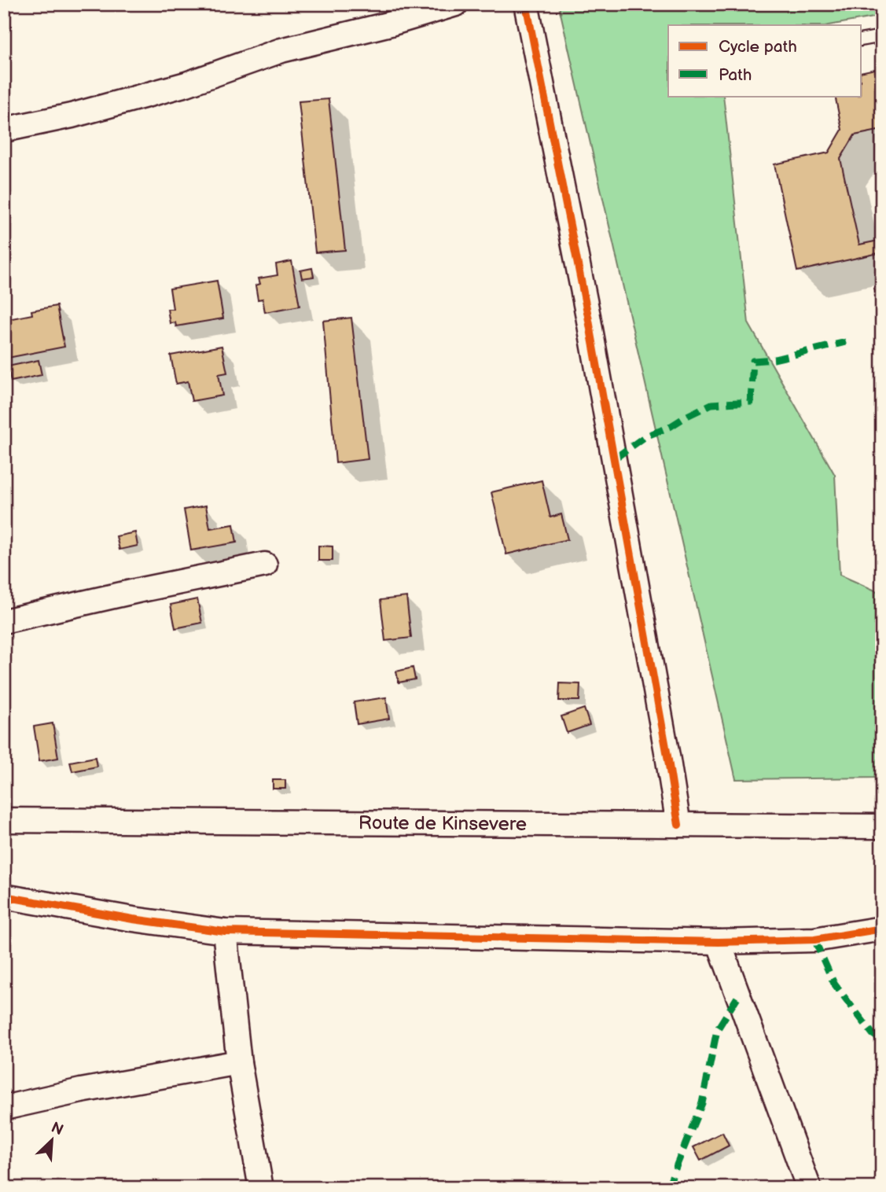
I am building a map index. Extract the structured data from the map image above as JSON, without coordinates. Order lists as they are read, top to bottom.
{
  "streets": {
    "street": ["Route de Kinsevere"]
  },
  "legend": ["Cycle path", "Path"],
  "north": "top right"
}
